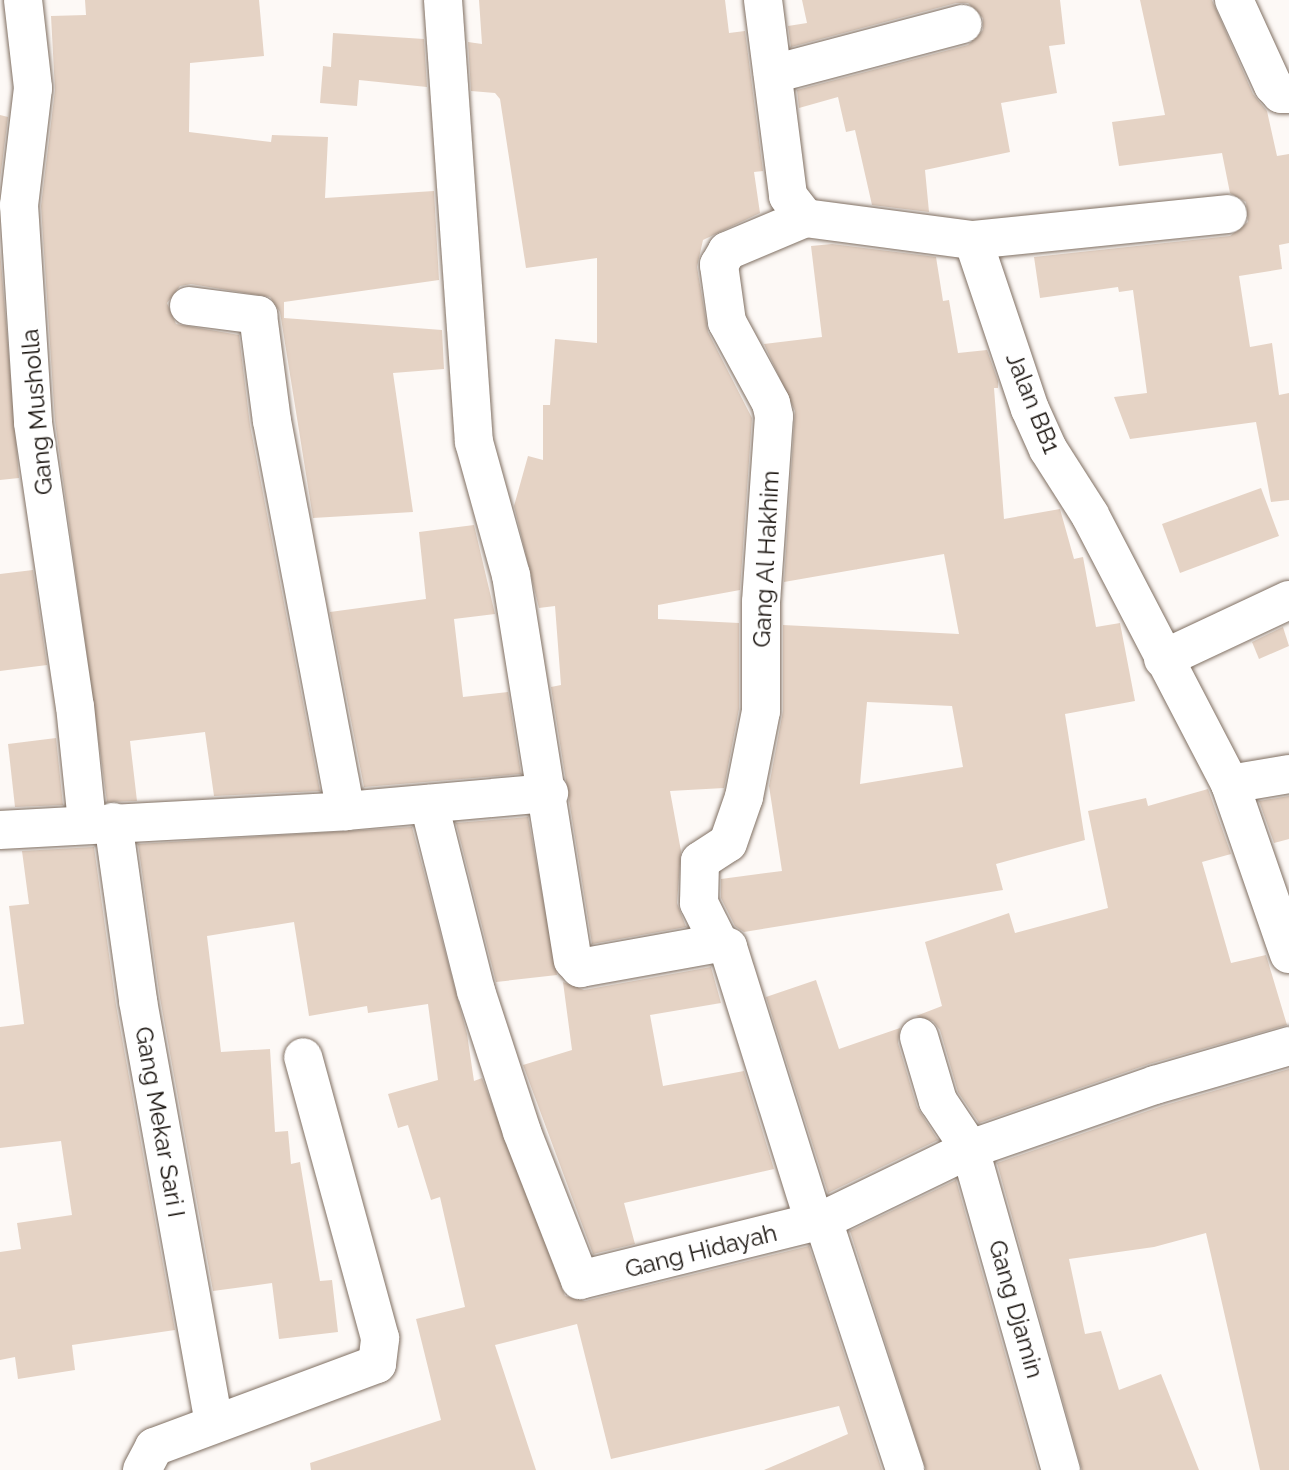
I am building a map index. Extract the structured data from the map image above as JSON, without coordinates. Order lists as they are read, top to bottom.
{
  "streets": {
    "street": [
      "Jalan BB1",
      "Gang Musholla",
      "Gang Al Hakhim",
      "Gang Mekar Sari I",
      "Gang Hidayah",
      "Gang Djamin"
    ]
  },
  "crossings": [
    ["Gang Musholla", "Gang Mekar Sari I"],
    ["Gang Hidayah", "Gang Djamin"]
  ]
}
